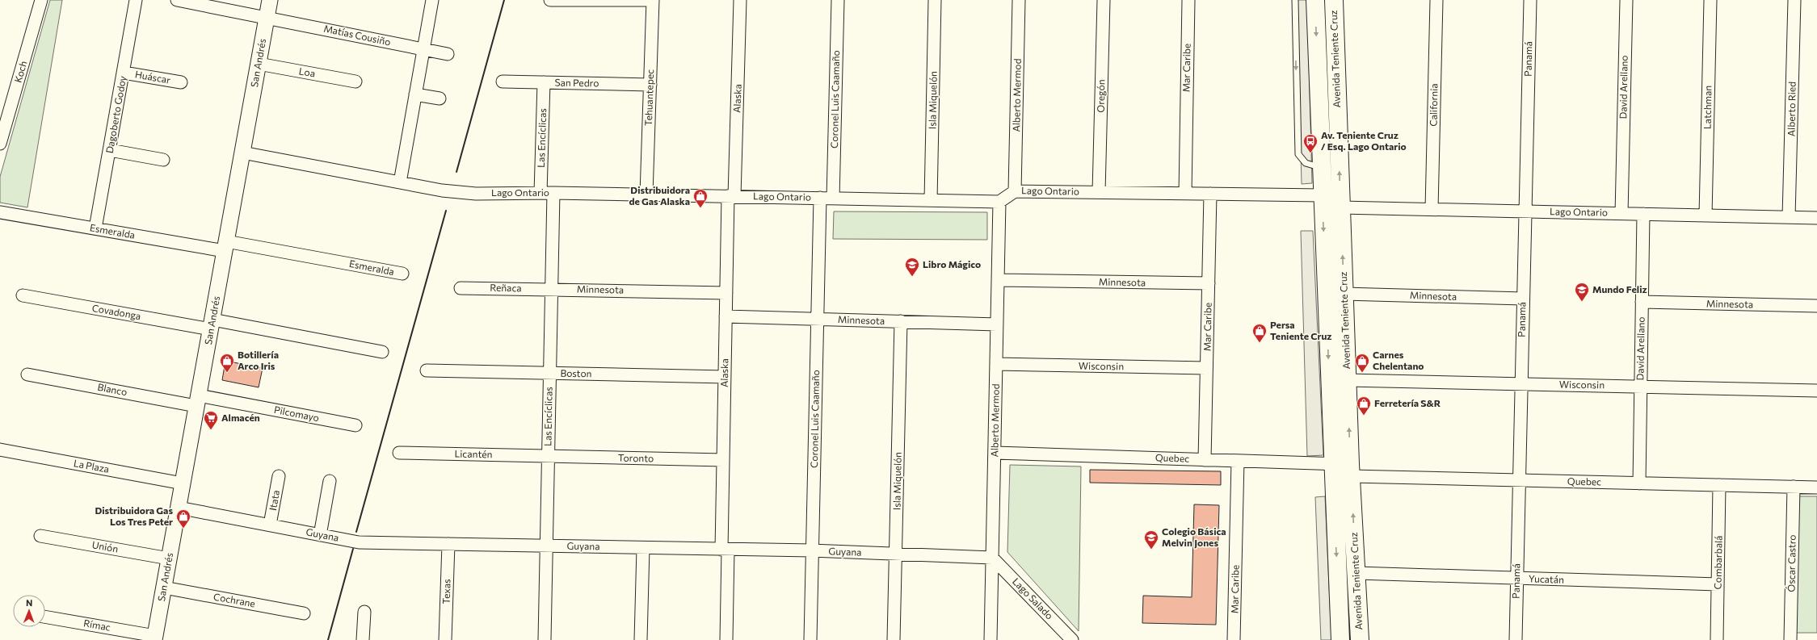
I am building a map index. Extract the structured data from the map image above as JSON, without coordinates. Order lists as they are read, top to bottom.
{
  "streets": {
    "main road": ["Avenida Teniente Cruz"],
    "street": [
      "Matías Cousiño",
      "Panamá",
      "San Andrés",
      "Mar Caribe",
      "Koch",
      "Loa",
      "Huáscar",
      "San Pedro",
      "David Arellano",
      "Alberto Mermod",
      "Oregón",
      "Tehuantepec",
      "Alaska",
      "Coronel Luis Caamaño",
      "Isla Miquelón",
      "California",
      "Latchman",
      "Alberto Ried",
      "Dagoberto Godoy",
      "Las Encíclicas",
      "Lago Ontario",
      "Esmeralda",
      "Minnesota",
      "Reñaca",
      "Covadonga",
      "Wisconsin",
      "Boston",
      "Blanco",
      "Pilcomayo",
      "Licantén",
      "Toronto",
      "Quebec",
      "La Plaza",
      "Itata",
      "Guyana",
      "Unión",
      "Combarbalá",
      "Óscar Castro",
      "Yucatán",
      "Texas",
      "Lago Salado",
      "Cochrane",
      "Rímac"
    ]
  },
  "crossings": [
    ["Matías Cousiño", "San Andrés"],
    ["Avenida Teniente Cruz", "Lago Ontario"],
    ["Avenida Teniente Cruz", "Minnesota"],
    ["Avenida Teniente Cruz", "Wisconsin"],
    ["Avenida Teniente Cruz", "Quebec"],
    ["Avenida Teniente Cruz", "Yucatán"],
    ["Panamá", "Lago Ontario"],
    ["Panamá", "Minnesota"],
    ["Panamá", "Wisconsin"],
    ["Panamá", "Quebec"],
    ["Panamá", "Yucatán"],
    ["San Andrés", "Loa"],
    ["San Andrés", "Lago Ontario"],
    ["San Andrés", "Esmeralda"],
    ["San Andrés", "Covadonga"],
    ["San Andrés", "Blanco"],
    ["San Andrés", "Pilcomayo"],
    ["San Andrés", "La Plaza"],
    ["San Andrés", "Guyana"],
    ["San Andrés", "Unión"],
    ["San Andrés", "Cochrane"],
    ["San Andrés", "Rímac"],
    ["Mar Caribe", "Lago Ontario"],
    ["Mar Caribe", "Minnesota"],
    ["Mar Caribe", "Wisconsin"],
    ["Mar Caribe", "Quebec"],
    ["Huáscar", "Dagoberto Godoy"],
    ["San Pedro", "Tehuantepec"],
    ["San Pedro", "Las Encíclicas"],
    ["David Arellano", "Lago Ontario"],
    ["David Arellano", "Minnesota"],
    ["David Arellano", "Wisconsin"],
    ["David Arellano", "Quebec"],
    ["Alberto Mermod", "Lago Ontario"],
    ["Alberto Mermod", "Minnesota"],
    ["Alberto Mermod", "Wisconsin"],
    ["Alberto Mermod", "Quebec"],
    ["Alberto Mermod", "Guyana"],
    ["Alberto Mermod", "Lago Salado"],
    ["Oregón", "Lago Ontario"],
    ["Tehuantepec", "Lago Ontario"],
    ["Alaska", "Lago Ontario"],
    ["Alaska", "Minnesota"],
    ["Alaska", "Boston"],
    ["Alaska", "Toronto"],
    ["Alaska", "Guyana"],
    ["Coronel Luis Caamaño", "Lago Ontario"],
    ["Coronel Luis Caamaño", "Minnesota"],
    ["Coronel Luis Caamaño", "Guyana"],
    ["Isla Miquelón", "Lago Ontario"],
    ["Isla Miquelón", "Minnesota"],
    ["Isla Miquelón", "Guyana"],
    ["California", "Lago Ontario"],
    ["Latchman", "Lago Ontario"],
    ["Alberto Ried", "Lago Ontario"],
    ["Dagoberto Godoy", "Esmeralda"],
    ["Las Encíclicas", "Lago Ontario"],
    ["Las Encíclicas", "Minnesota"],
    ["Las Encíclicas", "Reñaca"],
    ["Las Encíclicas", "Boston"],
    ["Las Encíclicas", "Licantén"],
    ["Las Encíclicas", "Toronto"],
    ["Las Encíclicas", "Guyana"],
    ["Minnesota", "Reñaca"],
    ["Blanco", "Pilcomayo"],
    ["Licantén", "Toronto"],
    ["Quebec", "Combarbalá"],
    ["Quebec", "Óscar Castro"],
    ["Itata", "Guyana"],
    ["Guyana", "Texas"],
    ["Guyana", "Lago Salado"],
    ["Combarbalá", "Yucatán"]
  ],
  "places": {
    "bus stop": ["Av. Teniente Cruz / Esq. Lago Ontario"],
    "shop": [
      "Distribuidora de Gas Alaska",
      "Persa Teniente Cruz",
      "Botillería Arco Iris",
      "Carnes Chelentano",
      "Ferretería S&R",
      "Distribuidora Gas Los Tres Peter"
    ],
    "school or university": ["Libro Mágico", "Mundo Feliz", "Colegio Básica Melvin Jones"],
    "supermarket": ["Almacén"]
  },
  "north": "top"
}
